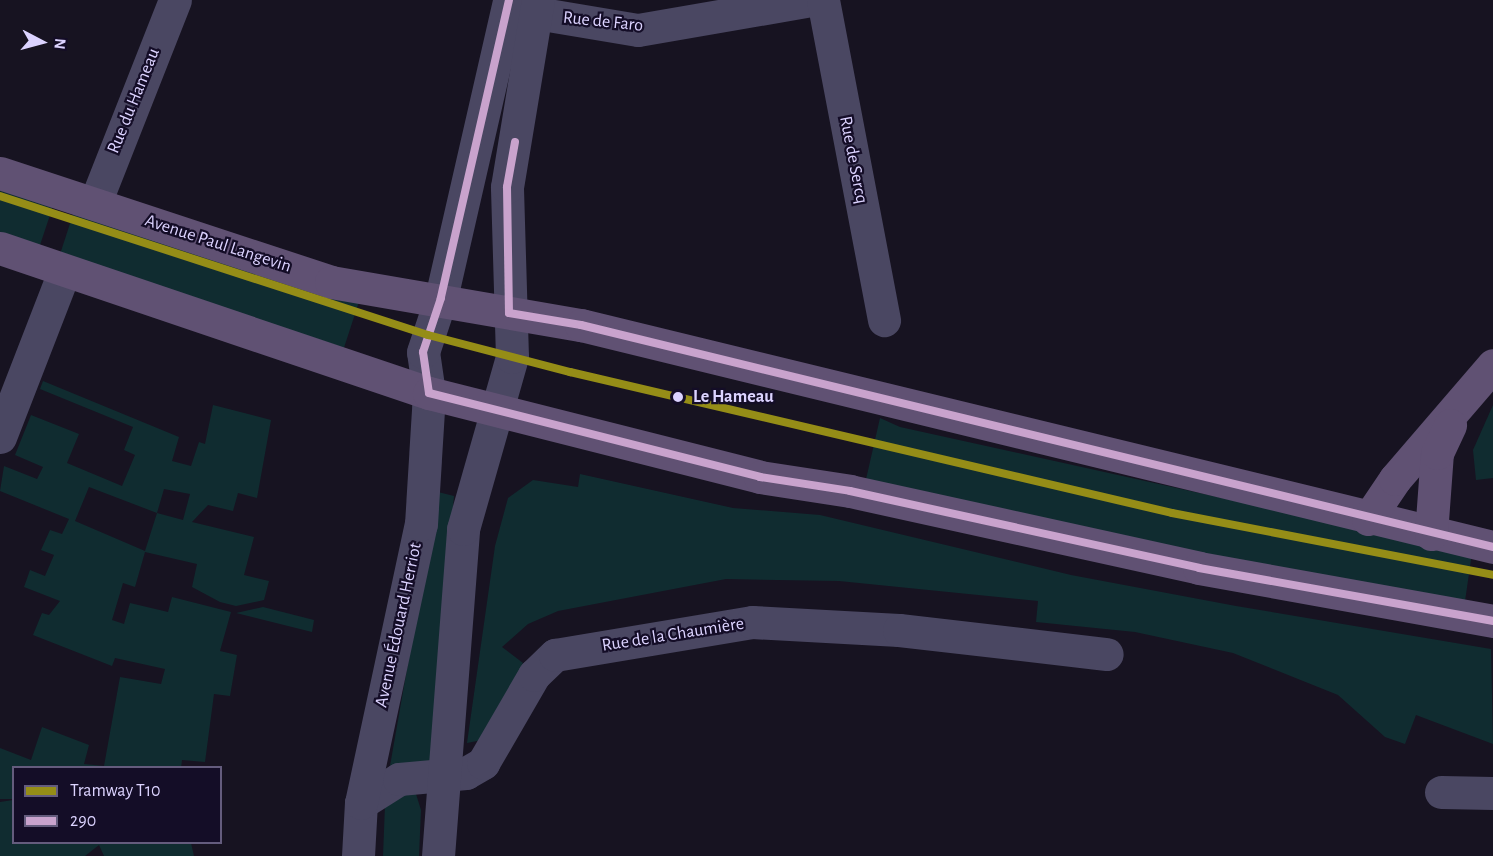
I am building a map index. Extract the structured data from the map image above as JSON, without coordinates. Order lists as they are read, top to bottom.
{
  "streets": {
    "main road": ["Avenue Paul Langevin"],
    "street": [
      "Rue de Faro",
      "Rue du Hameau",
      "Rue de Sercq",
      "Avenue Édouard Herriot",
      "Rue de la Chaumière"
    ]
  },
  "crossings": [
    ["Rue du Hameau", "Avenue Paul Langevin"],
    ["Avenue Édouard Herriot", "Rue de la Chaumière"]
  ],
  "places": ["Le Hameau"],
  "lines": ["transit line 290", "tram line T10"],
  "legend": ["Tramway T10", "290"],
  "north": "right"
}
